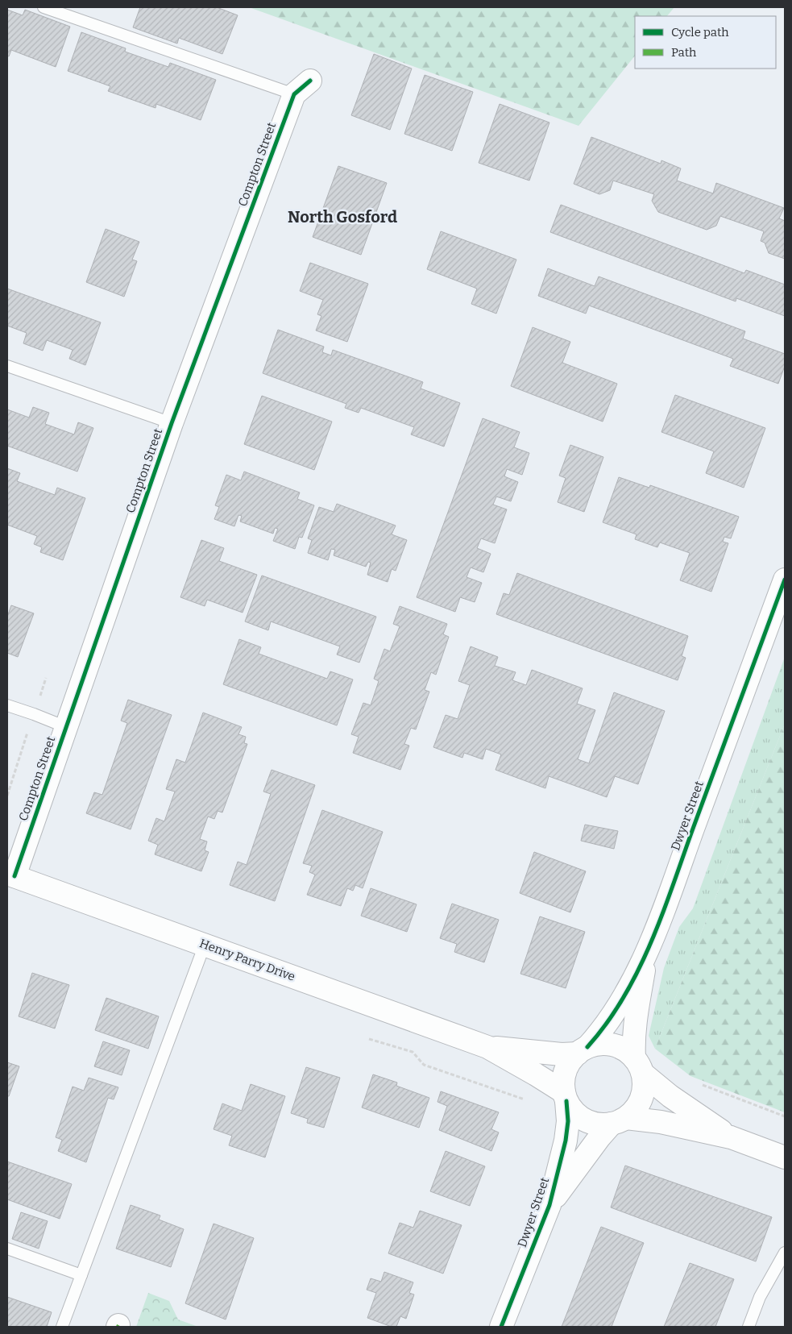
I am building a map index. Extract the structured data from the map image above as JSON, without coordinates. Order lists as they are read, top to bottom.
{
  "streets": {
    "street": ["Compton Street", "Dwyer Street", "Henry Parry Drive"]
  },
  "crossings": [
    ["Compton Street", "Henry Parry Drive"],
    ["Dwyer Street", "Henry Parry Drive"]
  ],
  "districts": ["North Gosford"],
  "legend": ["Cycle path", "Path"]
}
